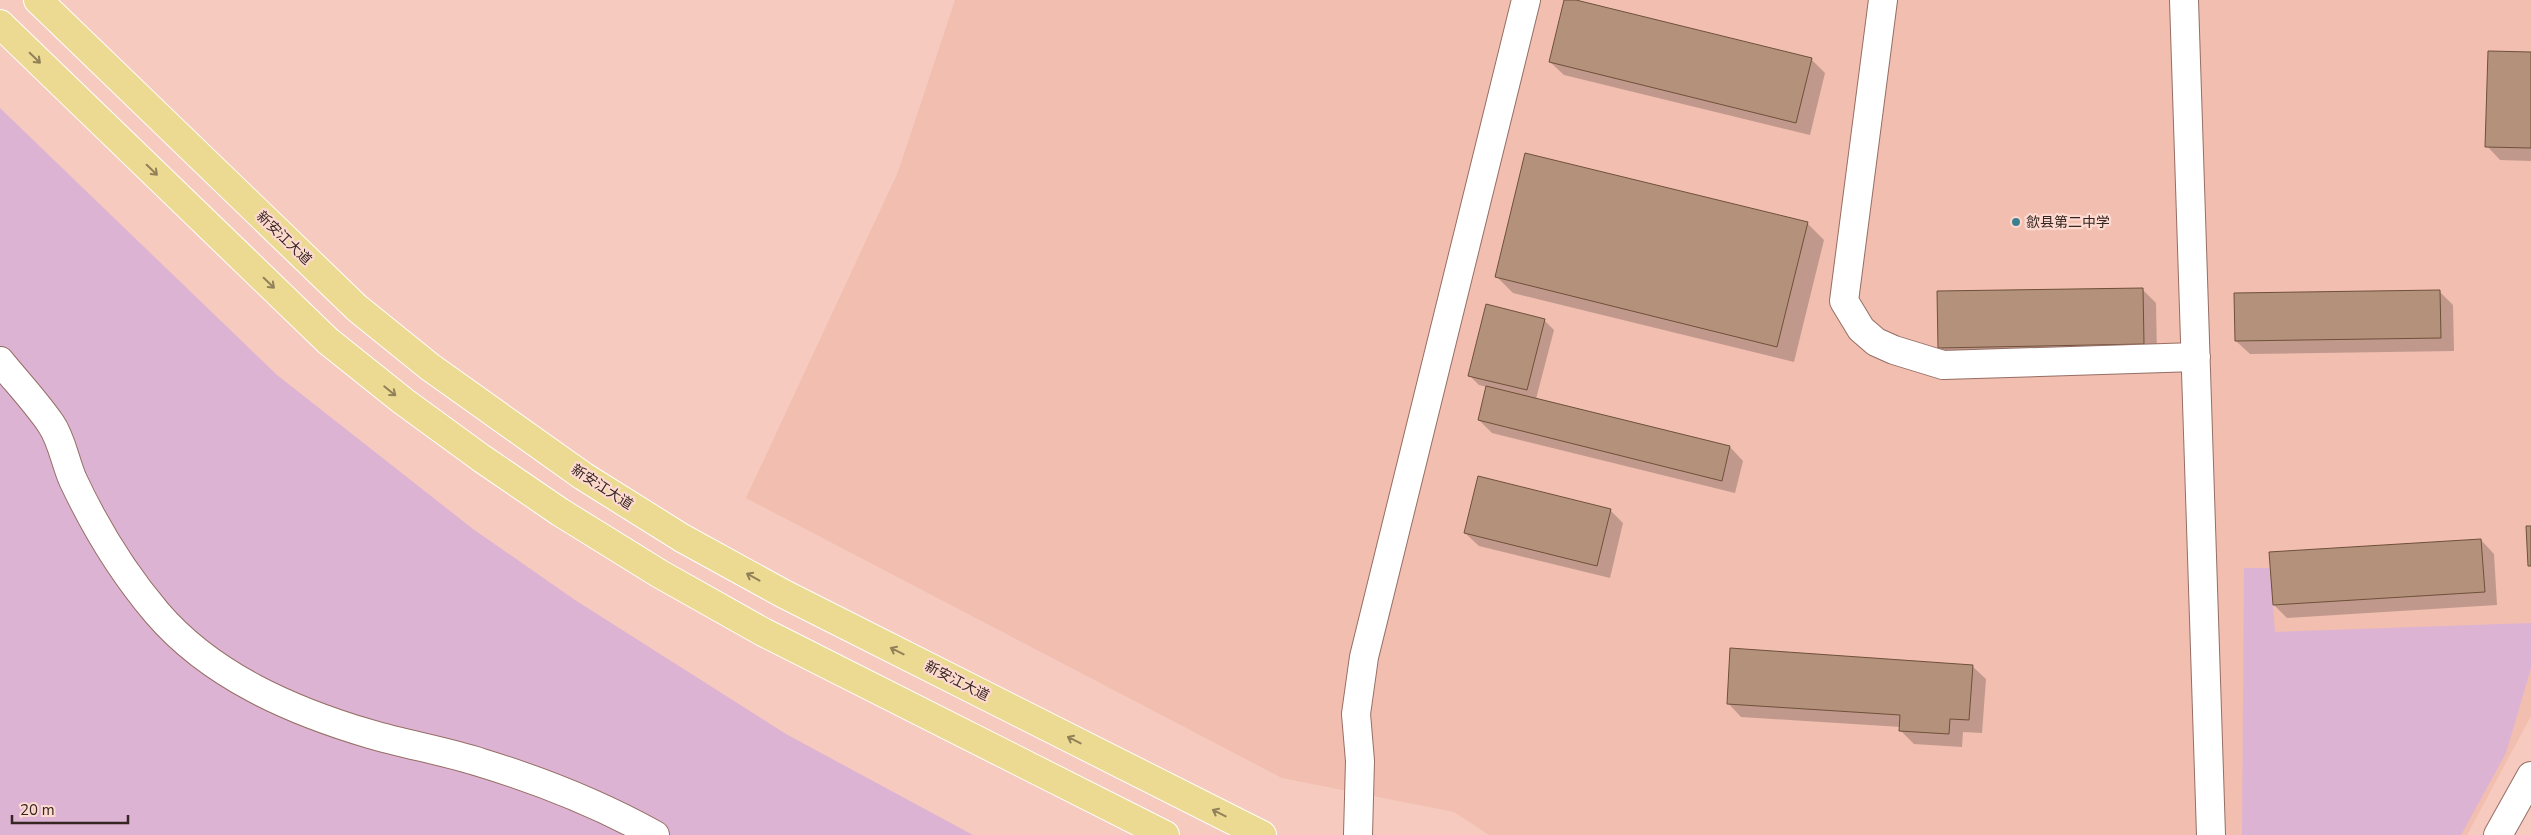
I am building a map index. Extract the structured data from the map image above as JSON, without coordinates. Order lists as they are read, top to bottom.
{
  "streets": {
    "main road": ["新安江大道"]
  },
  "places": ["歙县第二中学"],
  "scale_bar": "20 m"
}
